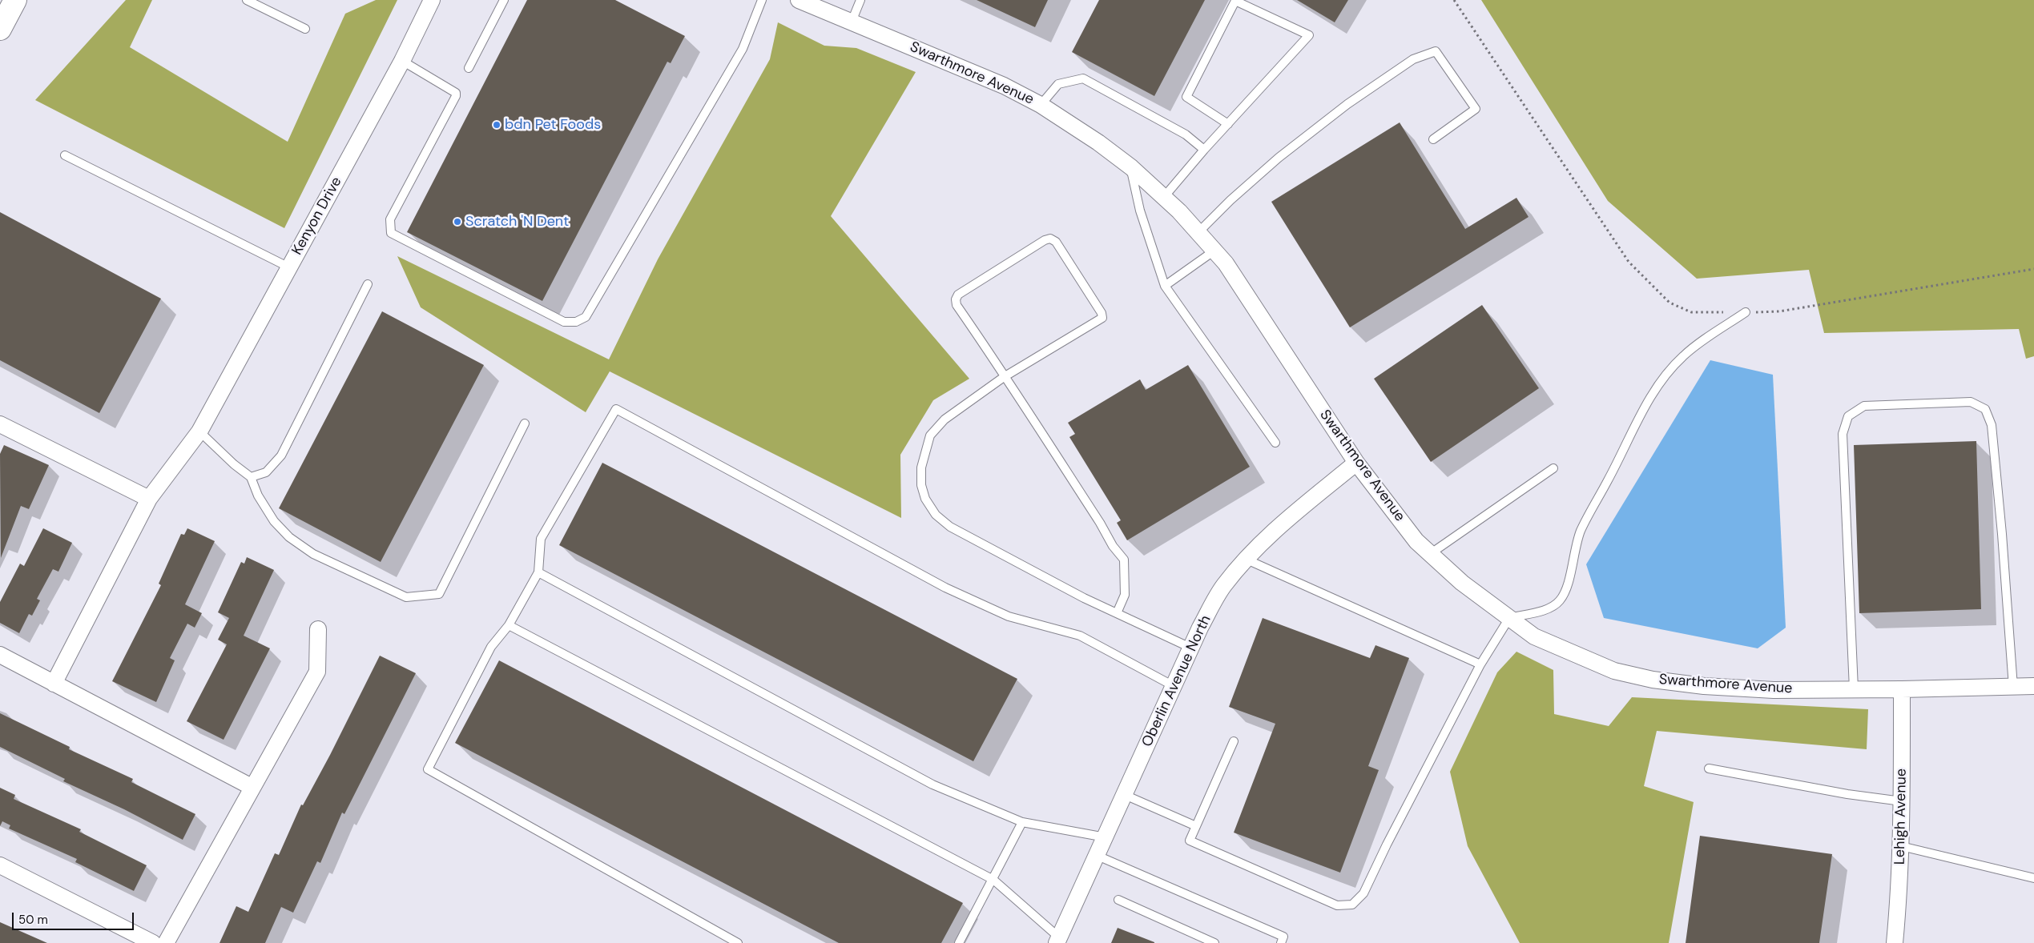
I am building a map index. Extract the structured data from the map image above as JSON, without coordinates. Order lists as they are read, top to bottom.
{
  "streets": {
    "street": [
      "Swarthmore Avenue",
      "Kenyon Drive",
      "Oberlin Avenue North",
      "Lehigh Avenue"
    ]
  },
  "crossings": [
    ["Swarthmore Avenue", "Oberlin Avenue North"],
    ["Swarthmore Avenue", "Lehigh Avenue"]
  ],
  "places": ["bdn Pet Foods", "Scratch 'N Dent"],
  "scale_bar": "50 m"
}
